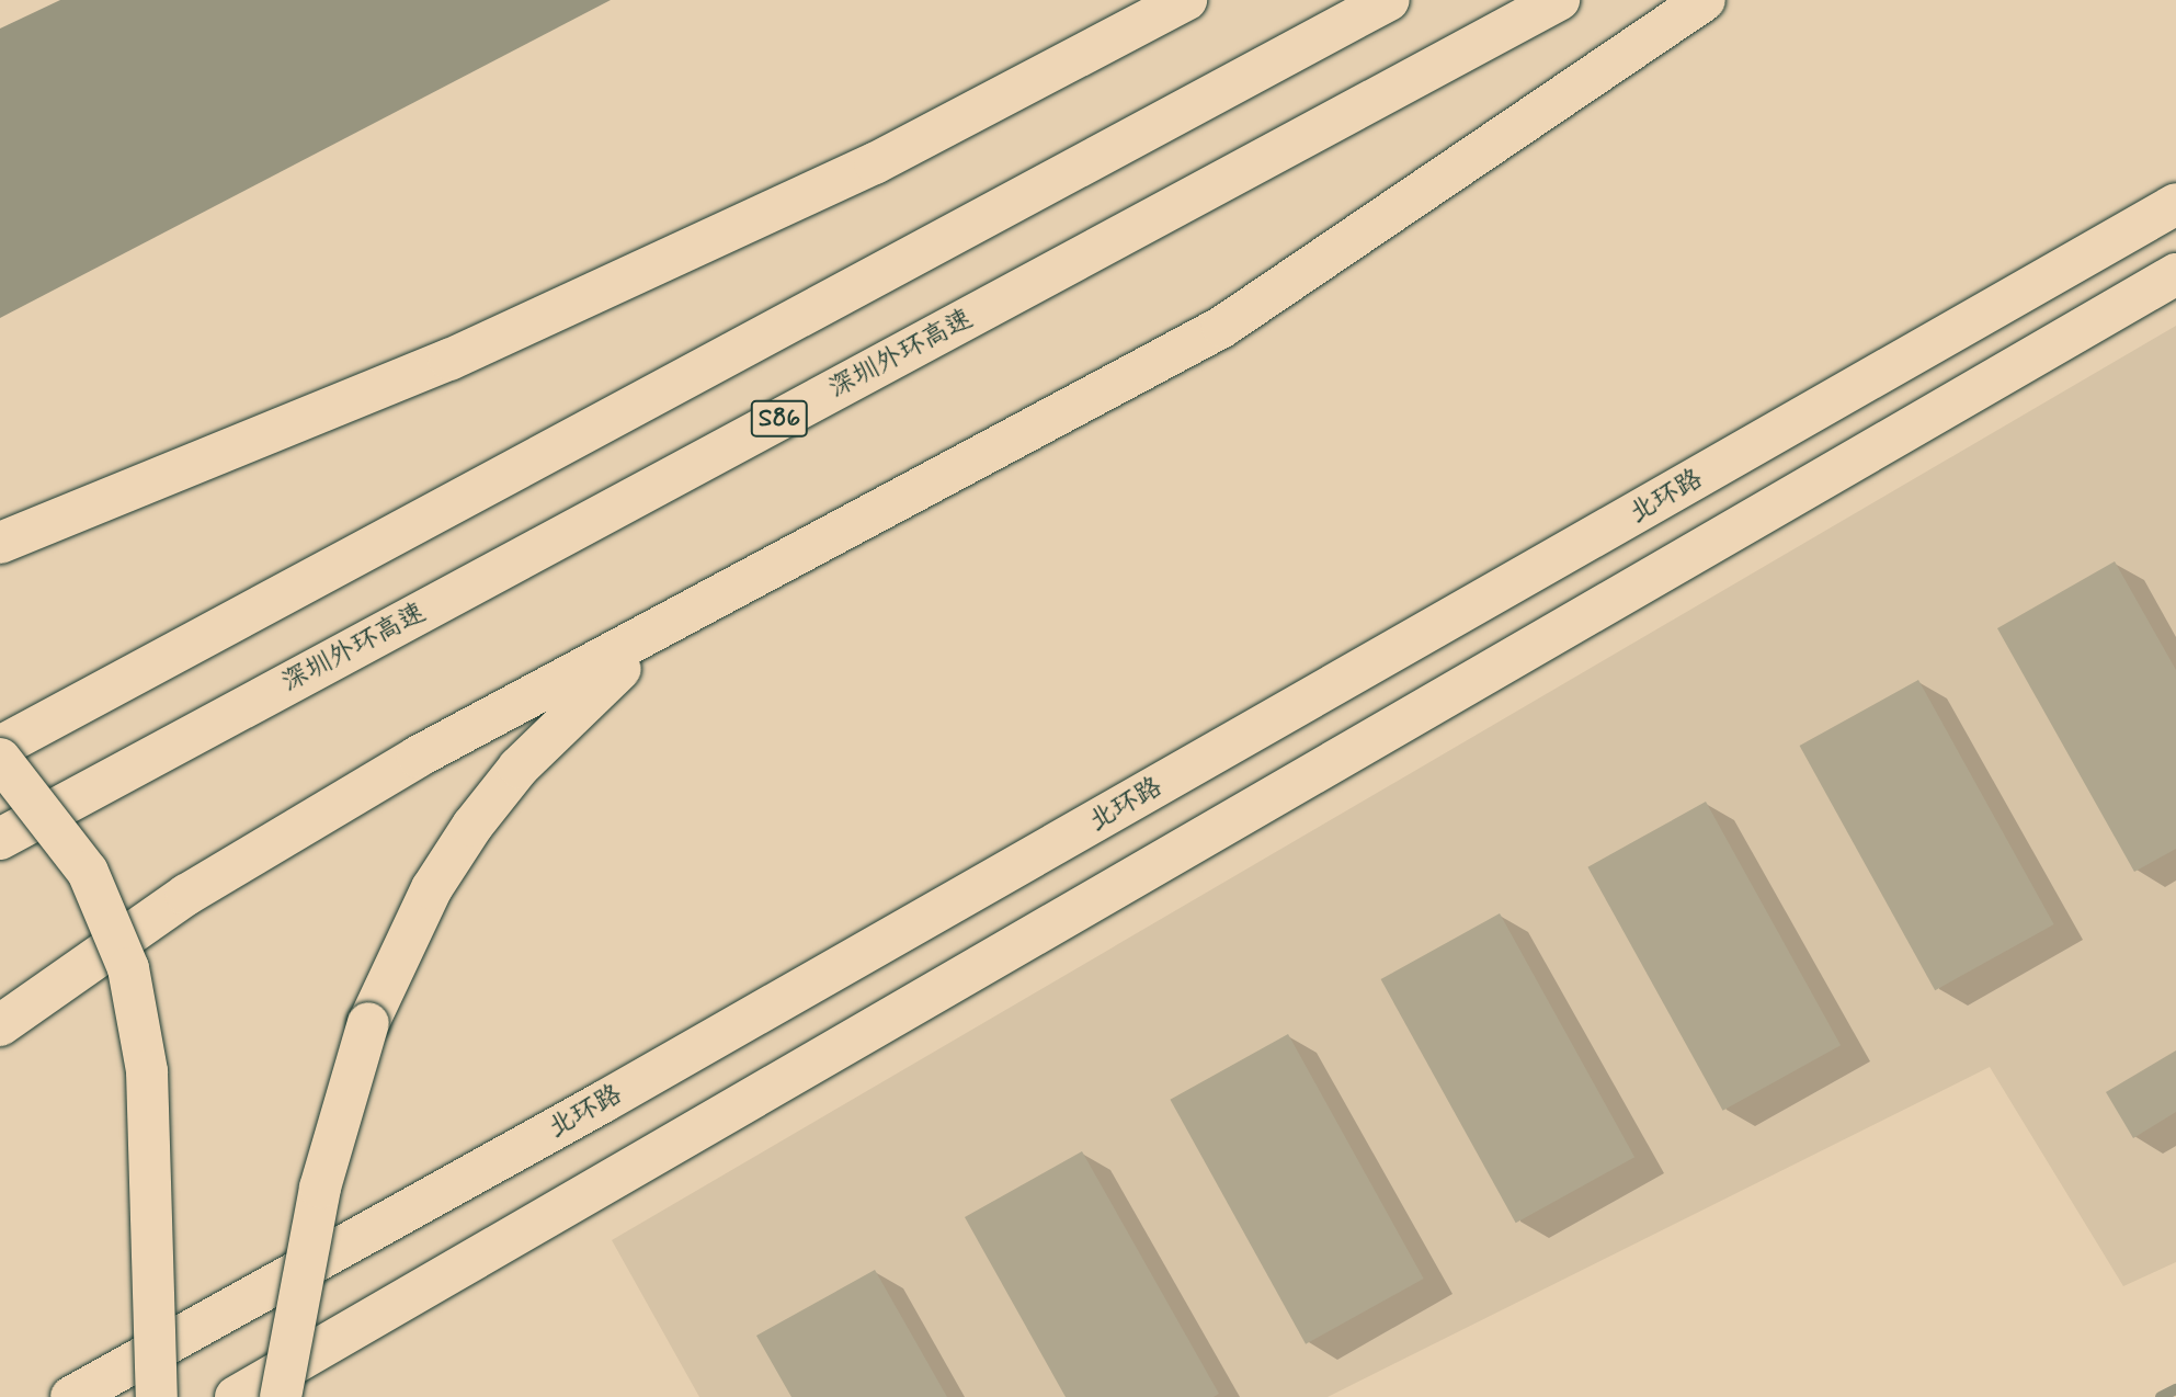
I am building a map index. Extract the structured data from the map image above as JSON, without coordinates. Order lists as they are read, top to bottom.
{
  "streets": {
    "main road": ["深圳外环高速", "S86", "北环路"]
  }
}
